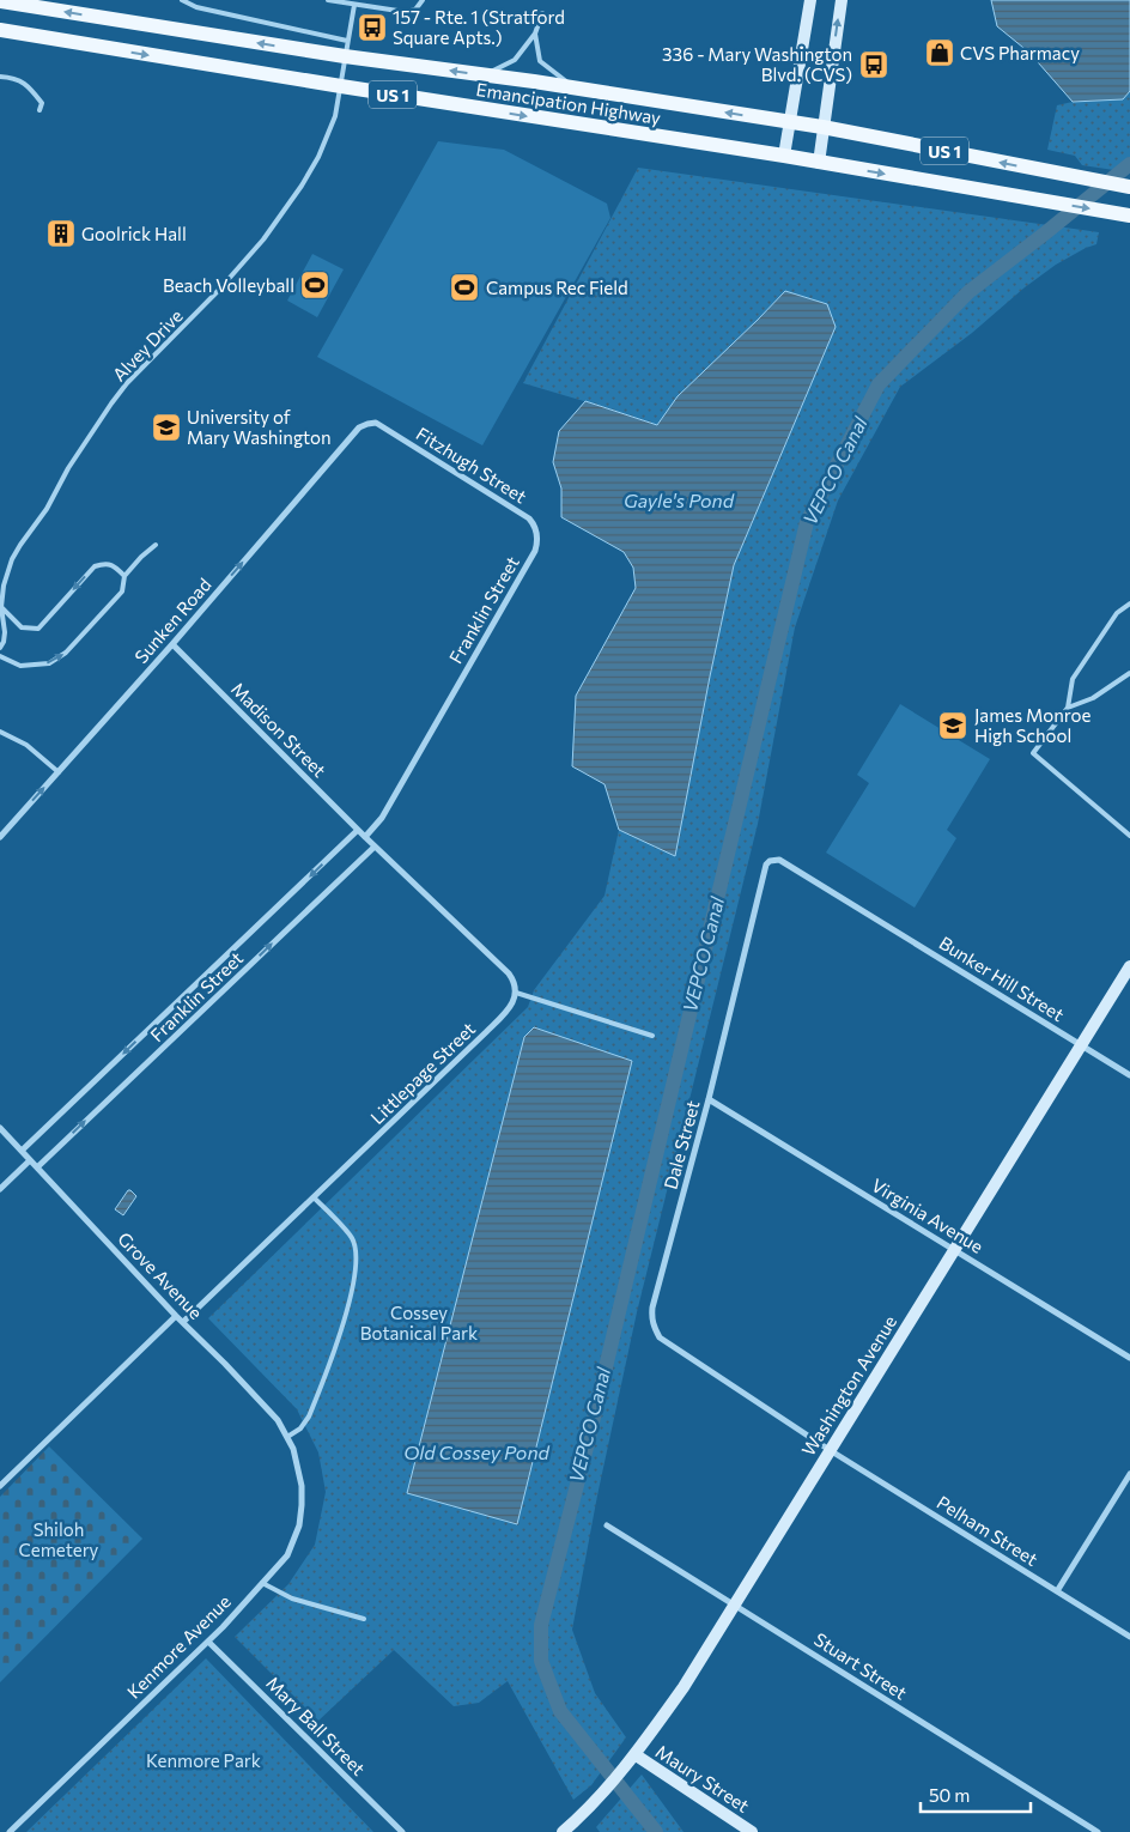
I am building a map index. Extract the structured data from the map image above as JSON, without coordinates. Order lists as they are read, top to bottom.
{
  "streets": {
    "main road": ["US 1", "Emancipation Highway"],
    "street": [
      "Fitzhugh Street",
      "Franklin Street",
      "Sunken Road",
      "Madison Street",
      "Bunker Hill Street",
      "Littlepage Street",
      "Dale Street",
      "Virginia Avenue",
      "Grove Avenue",
      "Washington Avenue",
      "Pelham Street",
      "Kenmore Avenue",
      "Stuart Street",
      "Mary Ball Street",
      "Maury Street"
    ],
    "lane": ["Alvey Drive"]
  },
  "crossings": [
    ["Emancipation Highway", "Alvey Drive"],
    ["Fitzhugh Street", "Franklin Street"],
    ["Fitzhugh Street", "Sunken Road"],
    ["Franklin Street", "Madison Street"],
    ["Franklin Street", "Grove Avenue"],
    ["Sunken Road", "Madison Street"],
    ["Bunker Hill Street", "Dale Street"],
    ["Bunker Hill Street", "Washington Avenue"],
    ["Littlepage Street", "Grove Avenue"],
    ["Dale Street", "Virginia Avenue"],
    ["Dale Street", "Washington Avenue"],
    ["Dale Street", "Pelham Street"],
    ["Virginia Avenue", "Washington Avenue"],
    ["Grove Avenue", "Kenmore Avenue"],
    ["Washington Avenue", "Pelham Street"],
    ["Washington Avenue", "Stuart Street"],
    ["Washington Avenue", "Maury Street"],
    ["Kenmore Avenue", "Mary Ball Street"]
  ],
  "one_way": ["Sunken Road"],
  "water": ["VEPCO Canal", "Gayle's Pond", "Old Cossey Pond"],
  "parks": ["Cossey Botanical Park", "Shiloh Cemetery", "Kenmore Park"],
  "places": {
    "bus stop": ["157 - Rte. 1 (Stratford Square Apts.)", "336 - Mary Washington Blvd. (CVS)"],
    "shop": ["CVS Pharmacy"],
    "building": ["Goolrick Hall"],
    "sports": ["Beach Volleyball", "Campus Rec Field"],
    "school or university": ["University of Mary Washington", "James Monroe High School"]
  },
  "scale_bar": "50 m"
}
